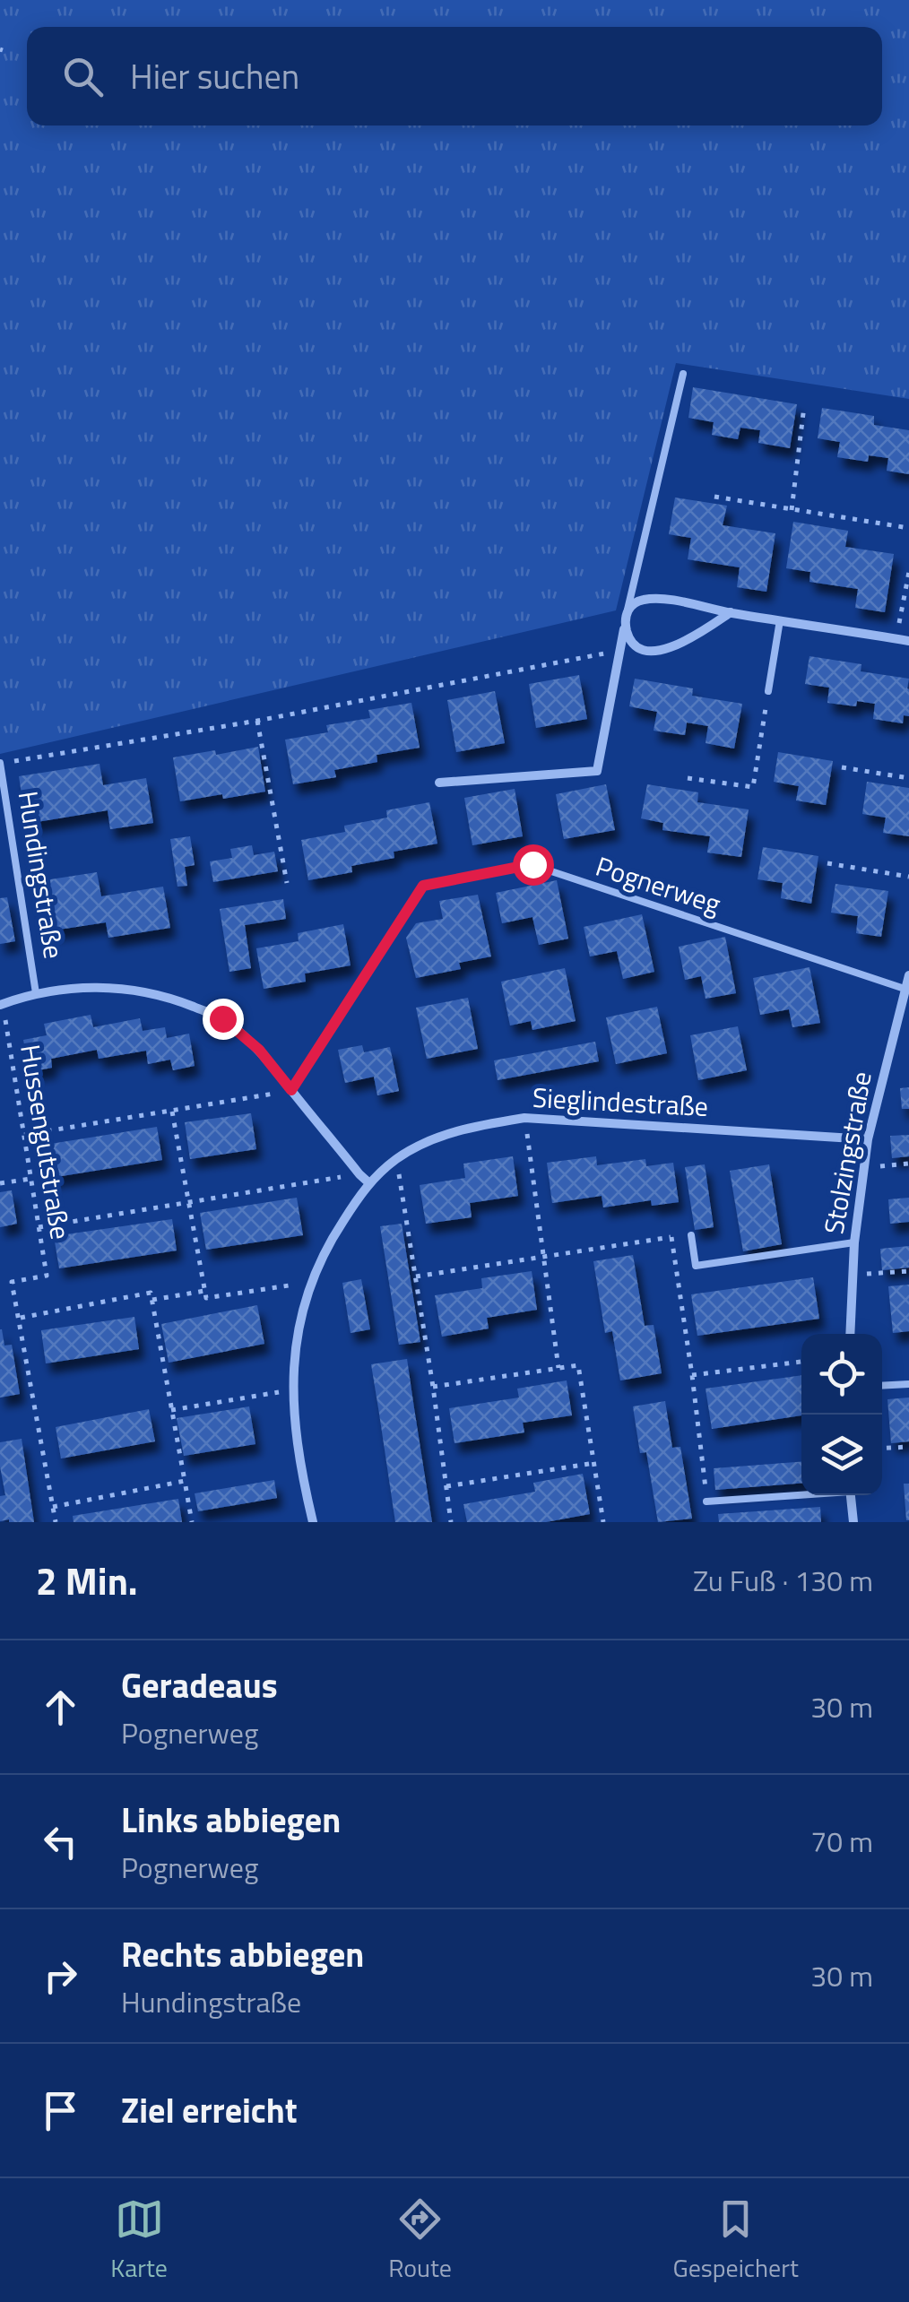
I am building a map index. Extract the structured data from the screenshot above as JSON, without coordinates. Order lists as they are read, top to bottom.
{
  "streets": {
    "street": ["Hundingstraße", "Sieglindestraße", "Stolzingstraße"],
    "lane": ["Pognerweg"],
    "path": ["Hussengutstraße"]
  },
  "crossings": [
    ["Hundingstraße", "Pognerweg"],
    ["Hundingstraße", "Sieglindestraße"],
    ["Hundingstraße", "Hussengutstraße"],
    ["Pognerweg", "Stolzingstraße"],
    ["Sieglindestraße", "Stolzingstraße"]
  ],
  "page": {
    "search": "Hier suchen",
    "heading": ["2 Min.", "Zu Fuß · 130 m"],
    "list": [
      ["Geradeaus", "Pognerweg", "30 m"],
      ["Links abbiegen", "Pognerweg", "70 m"],
      ["Rechts abbiegen", "Hundingstraße", "30 m"],
      "Ziel erreicht"
    ],
    "nav": ["Karte", "Route", "Gespeichert"]
  }
}
